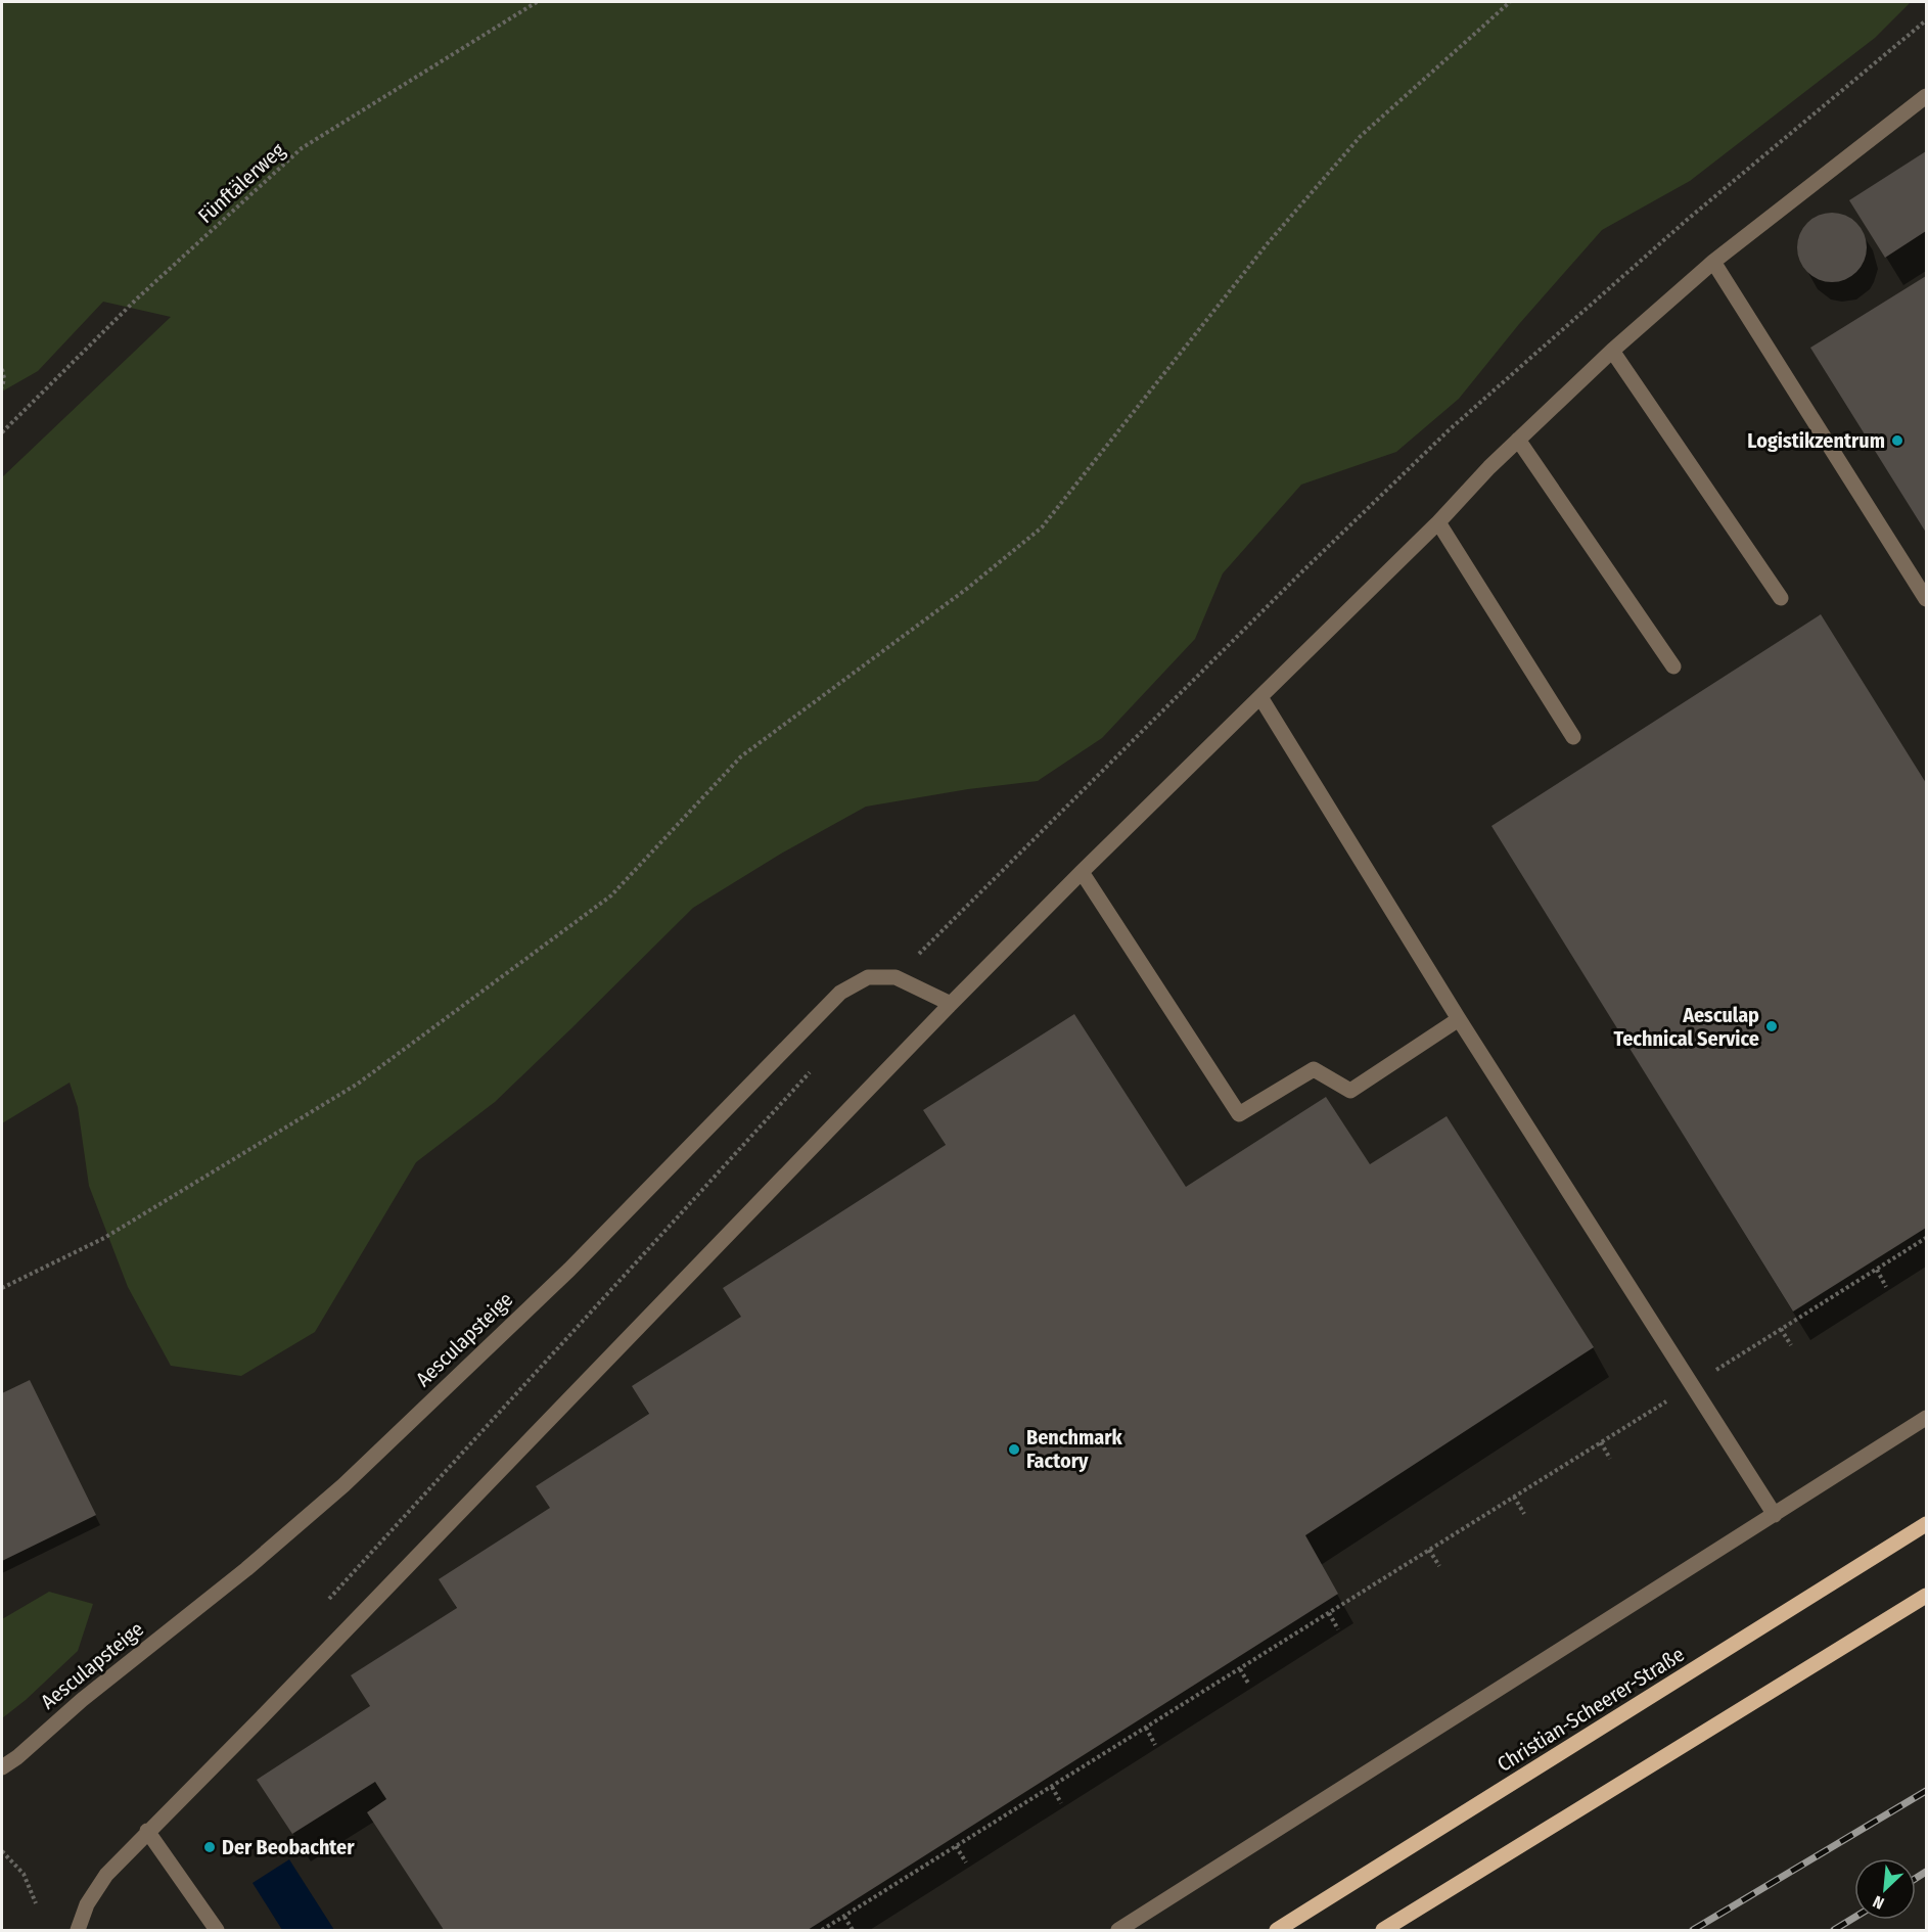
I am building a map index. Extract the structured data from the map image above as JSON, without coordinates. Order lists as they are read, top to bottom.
{
  "streets": {
    "main road": ["Christian-Scheerer-Straße"],
    "lane": ["Aesculapsteige"],
    "path": ["Fünftälerweg"]
  },
  "places": [
    "Logistikzentrum",
    "Aesculap Technical Service",
    "Benchmark Factory",
    "Der Beobachter"
  ],
  "north": "bottom left"
}
